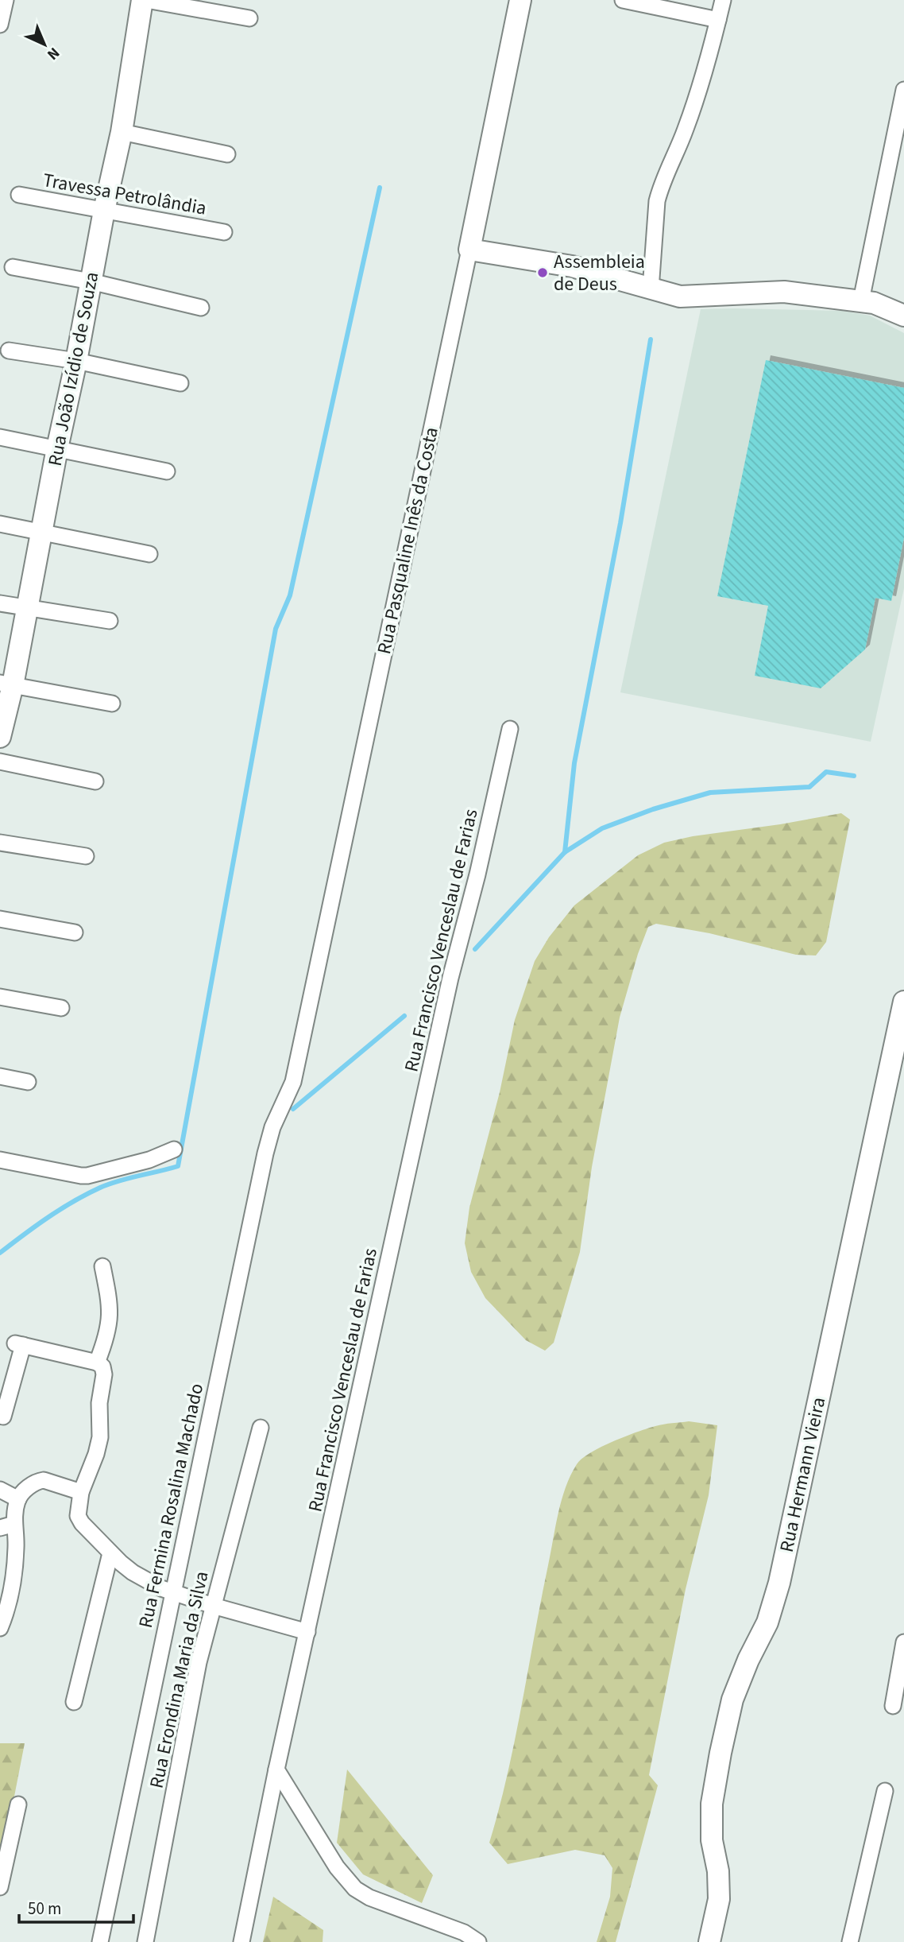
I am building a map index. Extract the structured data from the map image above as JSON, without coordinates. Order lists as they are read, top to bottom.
{
  "streets": {
    "street": [
      "Travessa Petrolândia",
      "Rua João Izídio de Souza",
      "Rua Pasqualine Inês da Costa",
      "Rua Francisco Venceslau de Farias",
      "Rua Hermann Vieira",
      "Rua Fermina Rosalina Machado",
      "Rua Erondina Maria da Silva"
    ]
  },
  "crossings": [
    ["Travessa Petrolândia", "Rua João Izídio de Souza"],
    ["Rua Pasqualine Inês da Costa", "Rua Fermina Rosalina Machado"]
  ],
  "places": ["Assembleia de Deus"],
  "scale_bar": "50 m",
  "north": "bottom right"
}
